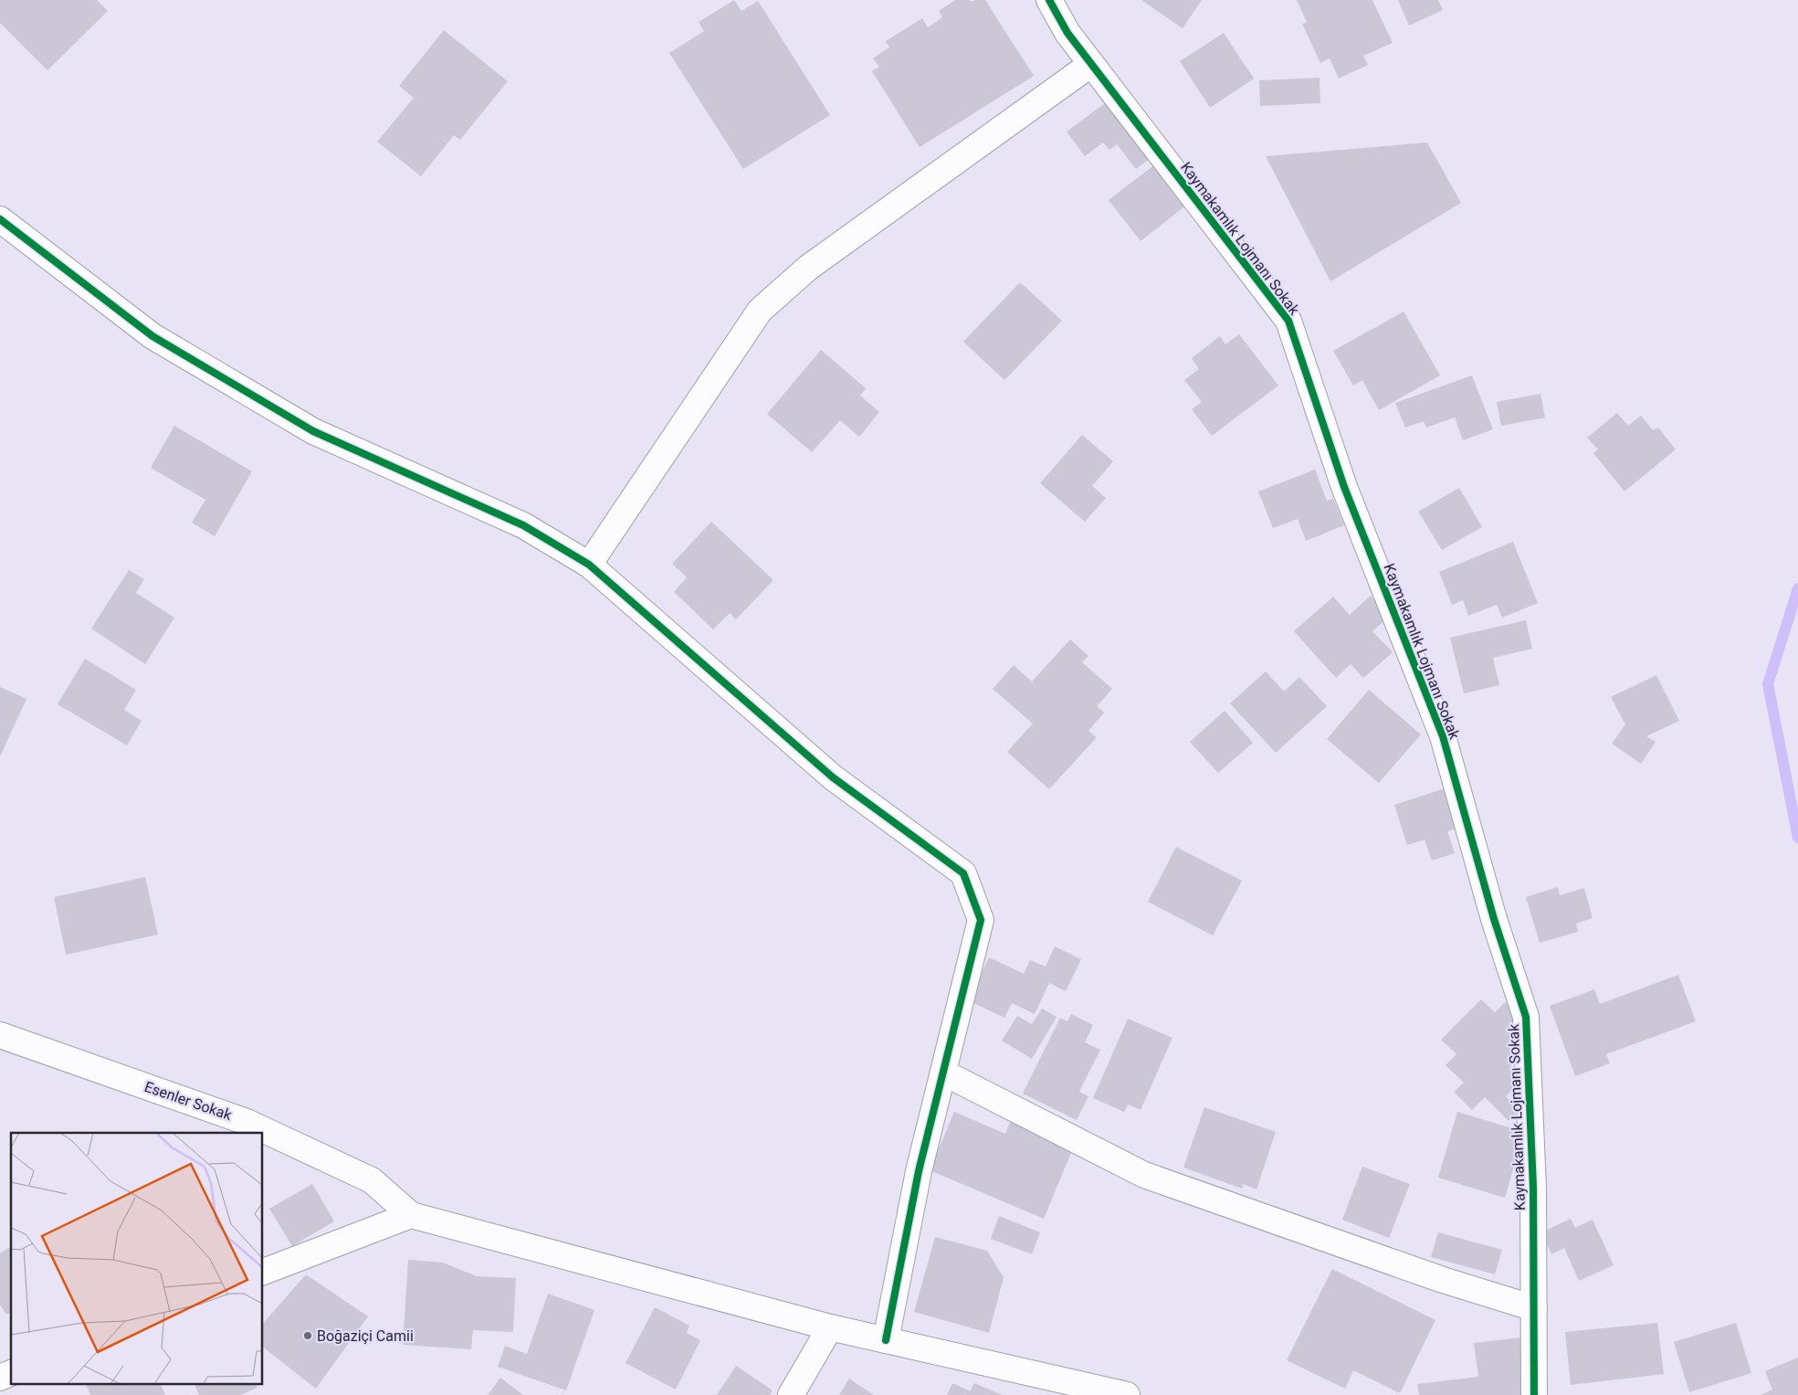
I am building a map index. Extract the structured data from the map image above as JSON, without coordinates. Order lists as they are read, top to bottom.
{
  "streets": {
    "street": ["Kaymakamlık Lojmanı Sokak", "Esenler Sokak"]
  },
  "places": ["Boğaziçi Camii"]
}
